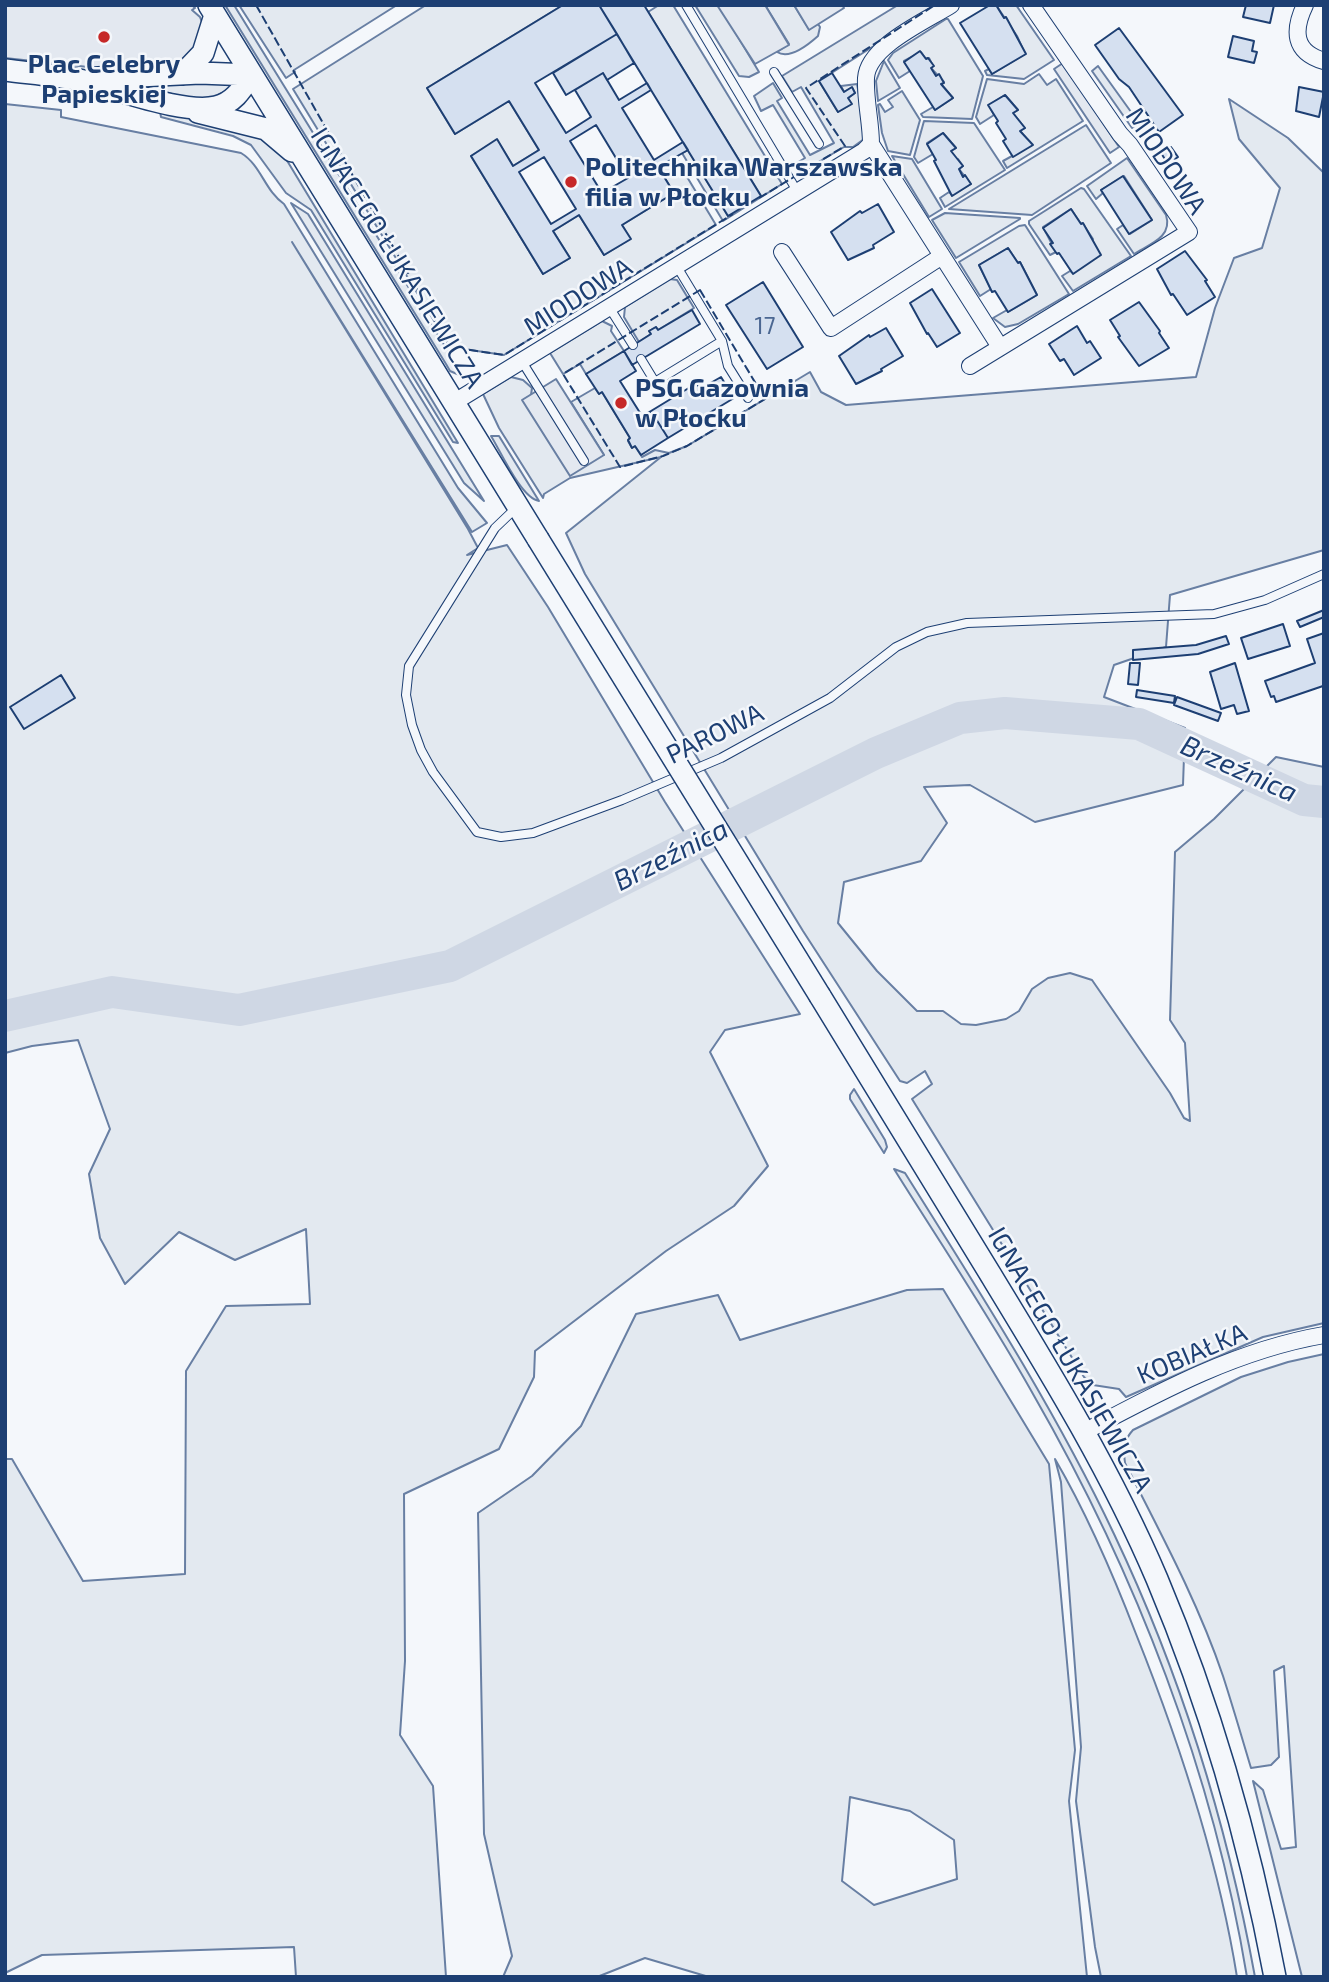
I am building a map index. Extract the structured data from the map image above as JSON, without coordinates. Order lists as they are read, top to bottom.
{
  "streets": {
    "street": ["MIODOWA", "IGNACEGO ŁUKASIEWICZA", "KOBIAŁKA"],
    "lane": ["PAROWA"]
  },
  "crossings": [
    ["MIODOWA", "IGNACEGO ŁUKASIEWICZA"],
    ["IGNACEGO ŁUKASIEWICZA", "PAROWA"],
    ["IGNACEGO ŁUKASIEWICZA", "KOBIAŁKA"]
  ],
  "water": ["Brzeźnica"],
  "places": ["Plac Celebry Papieskiej", "Politechnika Warszawska filia w Płocku", "PSG Gazownia w Płocku"],
  "house_numbers": ["17"]
}
